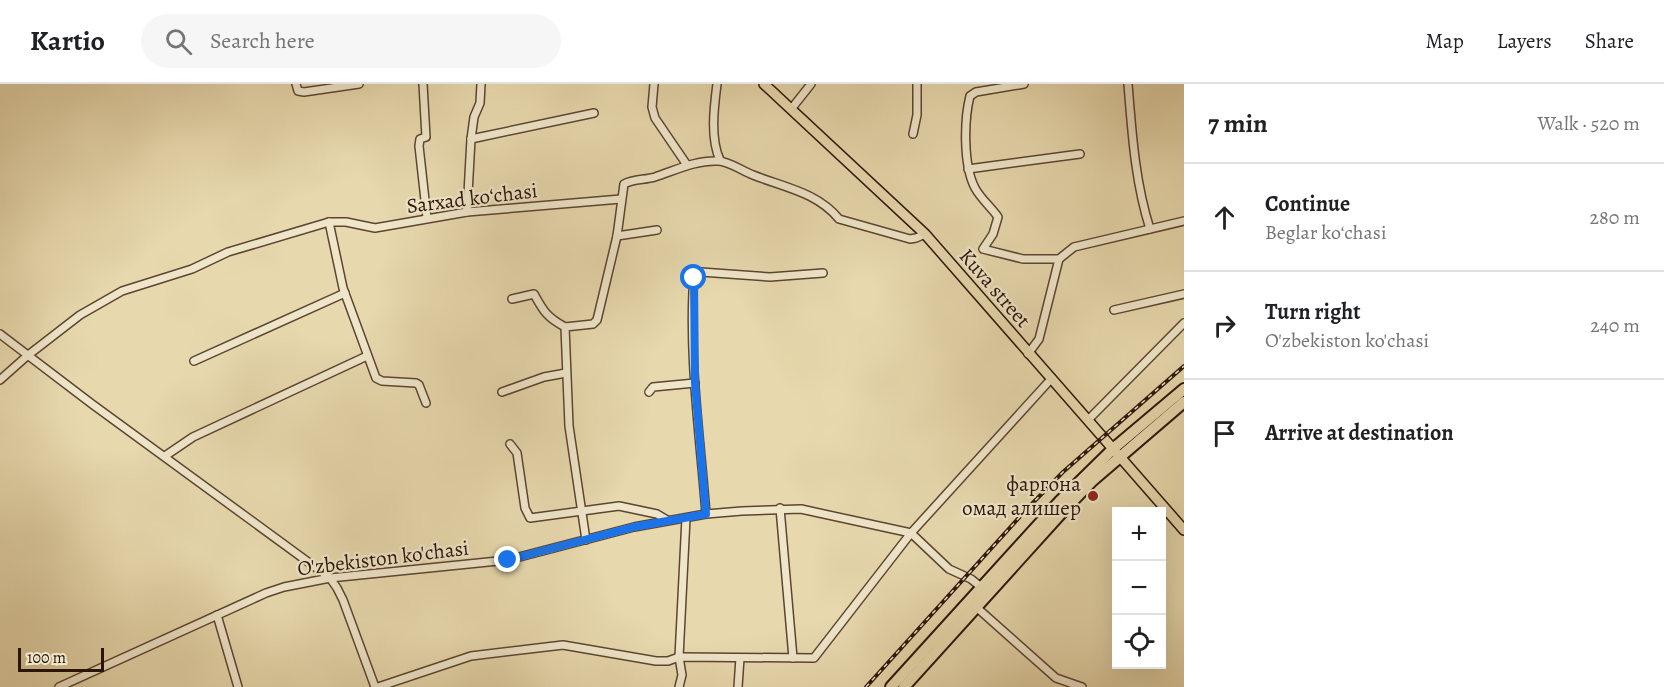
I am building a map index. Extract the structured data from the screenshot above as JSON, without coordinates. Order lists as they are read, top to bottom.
{
  "streets": {
    "main road": ["Kuva street"],
    "street": ["Sarxad koʻchasi", "O'zbekiston ko'chasi"]
  },
  "places": ["фаргона омад алишер"],
  "scale_bar": "100 m",
  "page": {
    "header": "Kartio",
    "search": "Search here",
    "nav": ["Map", "Layers", "Share"],
    "heading": ["7 min", "Walk · 520 m"],
    "list": [
      ["Continue", "Beglar koʻchasi", "280 m"],
      ["Turn right", "O'zbekiston ko'chasi", "240 m"],
      "Arrive at destination"
    ],
    "map_buttons": ["+", "−"],
    "scale": "100 m"
  }
}
